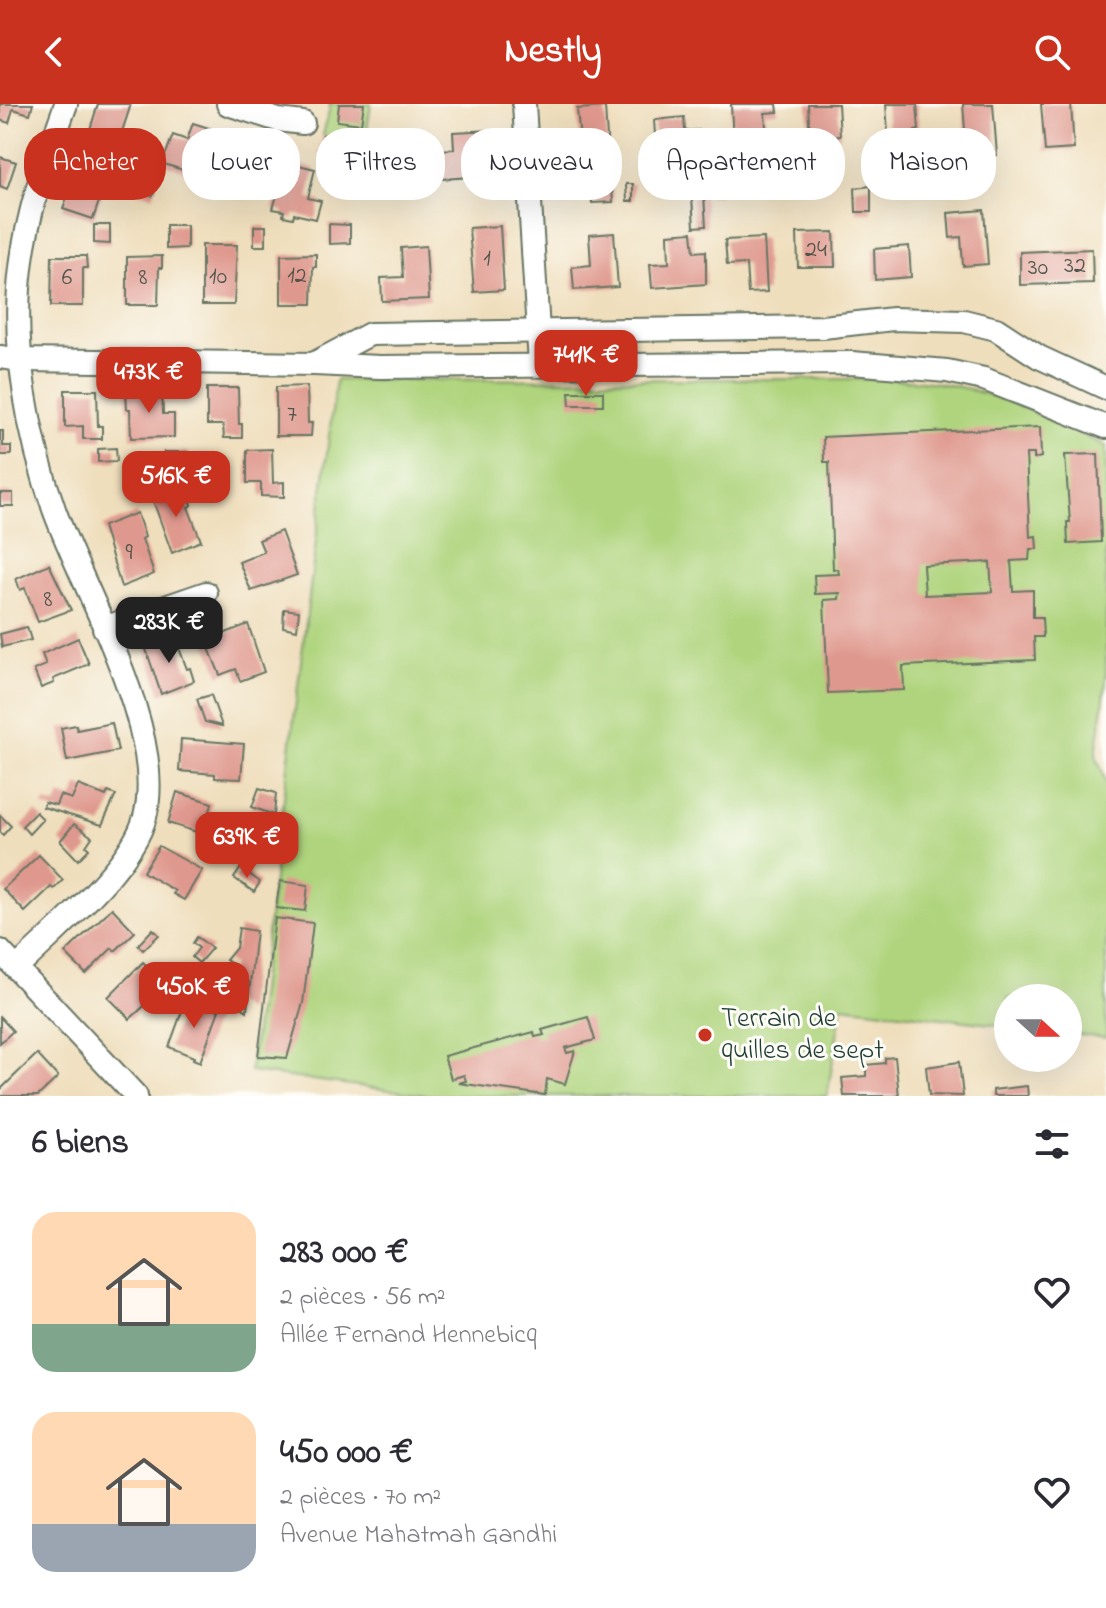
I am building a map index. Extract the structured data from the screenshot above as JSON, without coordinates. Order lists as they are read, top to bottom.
{
  "places": ["Terrain de quilles de sept"],
  "house_numbers": [
    "24",
    "1",
    "32",
    "30",
    "12",
    "10",
    "6",
    "8",
    "7",
    "9",
    "8"
  ],
  "north": "right",
  "page": {
    "header": "Nestly",
    "chip": [
      "Acheter",
      "Louer",
      "Filtres",
      "Nouveau",
      "Appartement",
      "Maison"
    ],
    "price": [
      "741K €",
      "473K €",
      "516K €",
      "283K €",
      "639K €",
      "450K €"
    ],
    "heading": "6 biens",
    "list": [
      {
        "name": "283 000 €",
        "note": "2 pièces · 56 m² · Allée Fernand Hennebicq"
      },
      {
        "name": "450 000 €",
        "note": "2 pièces · 70 m² · Avenue Mahatmah Gandhi"
      }
    ]
  }
}
